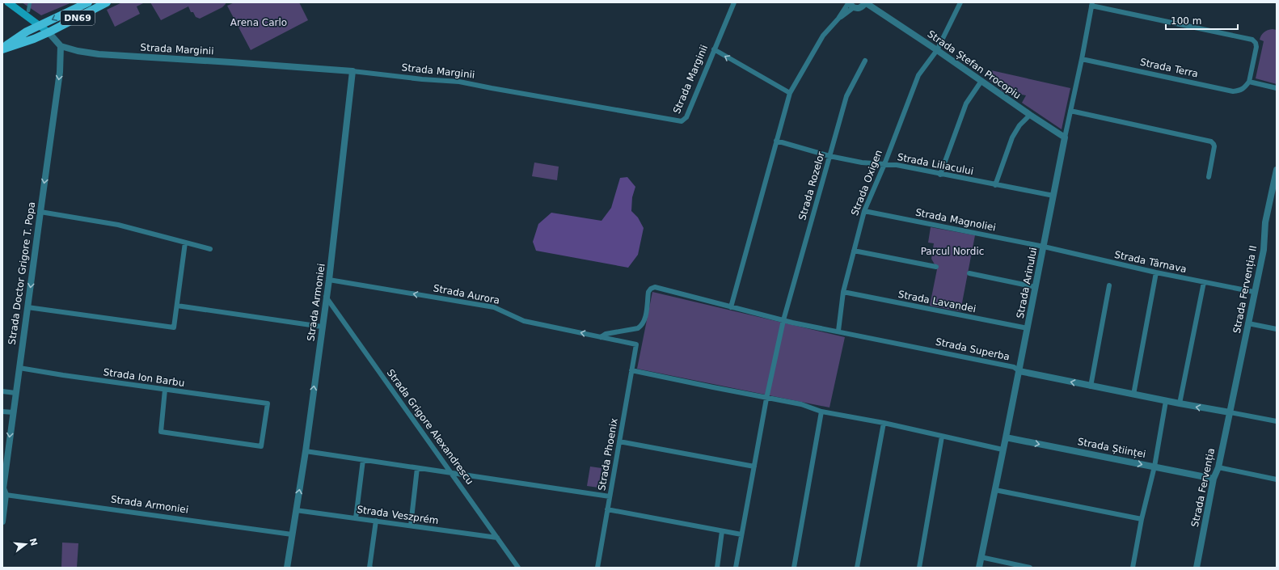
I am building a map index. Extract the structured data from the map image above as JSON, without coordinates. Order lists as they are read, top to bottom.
{
  "streets": {
    "main road": ["DN69"],
    "street": [
      "Strada Marginii",
      "Strada Ștefan Procopiu",
      "Strada Terra",
      "Strada Liliacului",
      "Strada Oxigen",
      "Strada Rozelor",
      "Strada Magnoliei",
      "Strada Târnava",
      "Strada Doctor Grigore T. Popa",
      "Strada Arinului",
      "Strada Fervenția II",
      "Strada Aurora",
      "Strada Lavandei",
      "Strada Armoniei",
      "Strada Superba",
      "Strada Ion Barbu",
      "Strada Grigore Alexandrescu",
      "Strada Științei",
      "Strada Phoenix",
      "Strada Fervenția",
      "Strada Veszprém"
    ]
  },
  "crossings": [
    ["Strada Marginii", "Strada Doctor Grigore T. Popa"],
    ["Strada Marginii", "Strada Armoniei"],
    ["Strada Ștefan Procopiu", "Strada Oxigen"],
    ["Strada Ștefan Procopiu", "Strada Arinului"],
    ["Strada Terra", "Strada Arinului"],
    ["Strada Liliacului", "Strada Oxigen"],
    ["Strada Liliacului", "Strada Rozelor"],
    ["Strada Liliacului", "Strada Arinului"],
    ["Strada Oxigen", "Strada Magnoliei"],
    ["Strada Oxigen", "Strada Lavandei"],
    ["Strada Oxigen", "Strada Superba"],
    ["Strada Rozelor", "Strada Superba"],
    ["Strada Magnoliei", "Strada Târnava"],
    ["Strada Magnoliei", "Strada Arinului"],
    ["Strada Târnava", "Strada Arinului"],
    ["Strada Târnava", "Strada Fervenția II"],
    ["Strada Doctor Grigore T. Popa", "Strada Armoniei"],
    ["Strada Doctor Grigore T. Popa", "Strada Ion Barbu"],
    ["Strada Arinului", "Strada Lavandei"],
    ["Strada Arinului", "Strada Superba"],
    ["Strada Arinului", "Strada Științei"],
    ["Strada Fervenția II", "Strada Superba"],
    ["Strada Fervenția II", "Strada Fervenția"],
    ["Strada Aurora", "Strada Armoniei"],
    ["Strada Aurora", "Strada Superba"],
    ["Strada Aurora", "Strada Phoenix"],
    ["Strada Armoniei", "Strada Grigore Alexandrescu"],
    ["Strada Armoniei", "Strada Veszprém"],
    ["Strada Superba", "Strada Fervenția"],
    ["Strada Grigore Alexandrescu", "Strada Veszprém"],
    ["Strada Științei", "Strada Fervenția"]
  ],
  "one_way": ["Strada Doctor Grigore T. Popa", "Strada Aurora"],
  "parks": ["Arena Carlo", "Parcul Nordic"],
  "scale_bar": "100 m",
  "north": "right"
}
